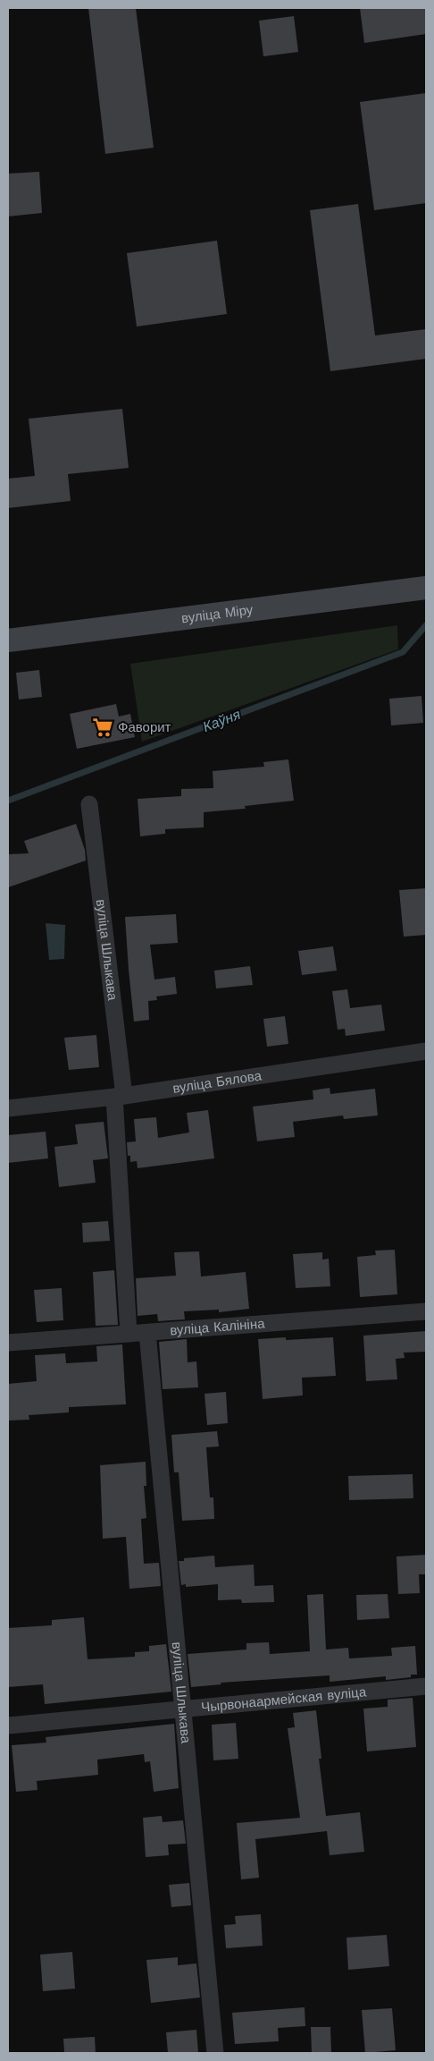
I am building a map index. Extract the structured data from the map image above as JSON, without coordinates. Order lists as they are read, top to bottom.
{
  "streets": {
    "main road": ["вуліца Міру"],
    "street": [
      "вуліца Шлыкава",
      "вуліца Бялова",
      "вуліца Калініна",
      "Чырвонаармейская вуліца"
    ]
  },
  "crossings": [
    ["вуліца Шлыкава", "вуліца Бялова"],
    ["вуліца Шлыкава", "вуліца Калініна"],
    ["вуліца Шлыкава", "Чырвонаармейская вуліца"]
  ],
  "water": ["Каўня"],
  "places": {
    "supermarket": ["Фаворит"]
  }
}
